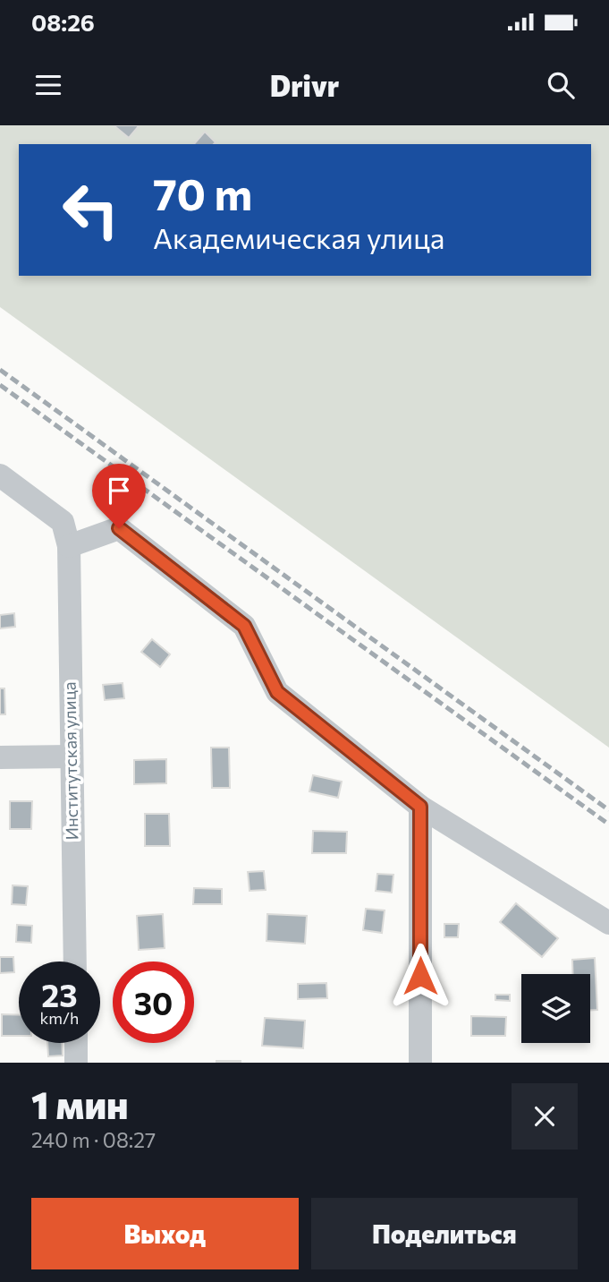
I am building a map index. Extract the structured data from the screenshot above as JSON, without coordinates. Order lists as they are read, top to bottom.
{
  "streets": {
    "street": ["Институтская улица"]
  },
  "page": {
    "status": "08:26",
    "header": "Drivr",
    "turn": ["70 m", "Академическая улица"],
    "speed": "23 km/h",
    "limit": "30",
    "heading": ["1 мин", "240 m · 08:27"],
    "buttons": ["Выход", "Поделиться"]
  }
}
